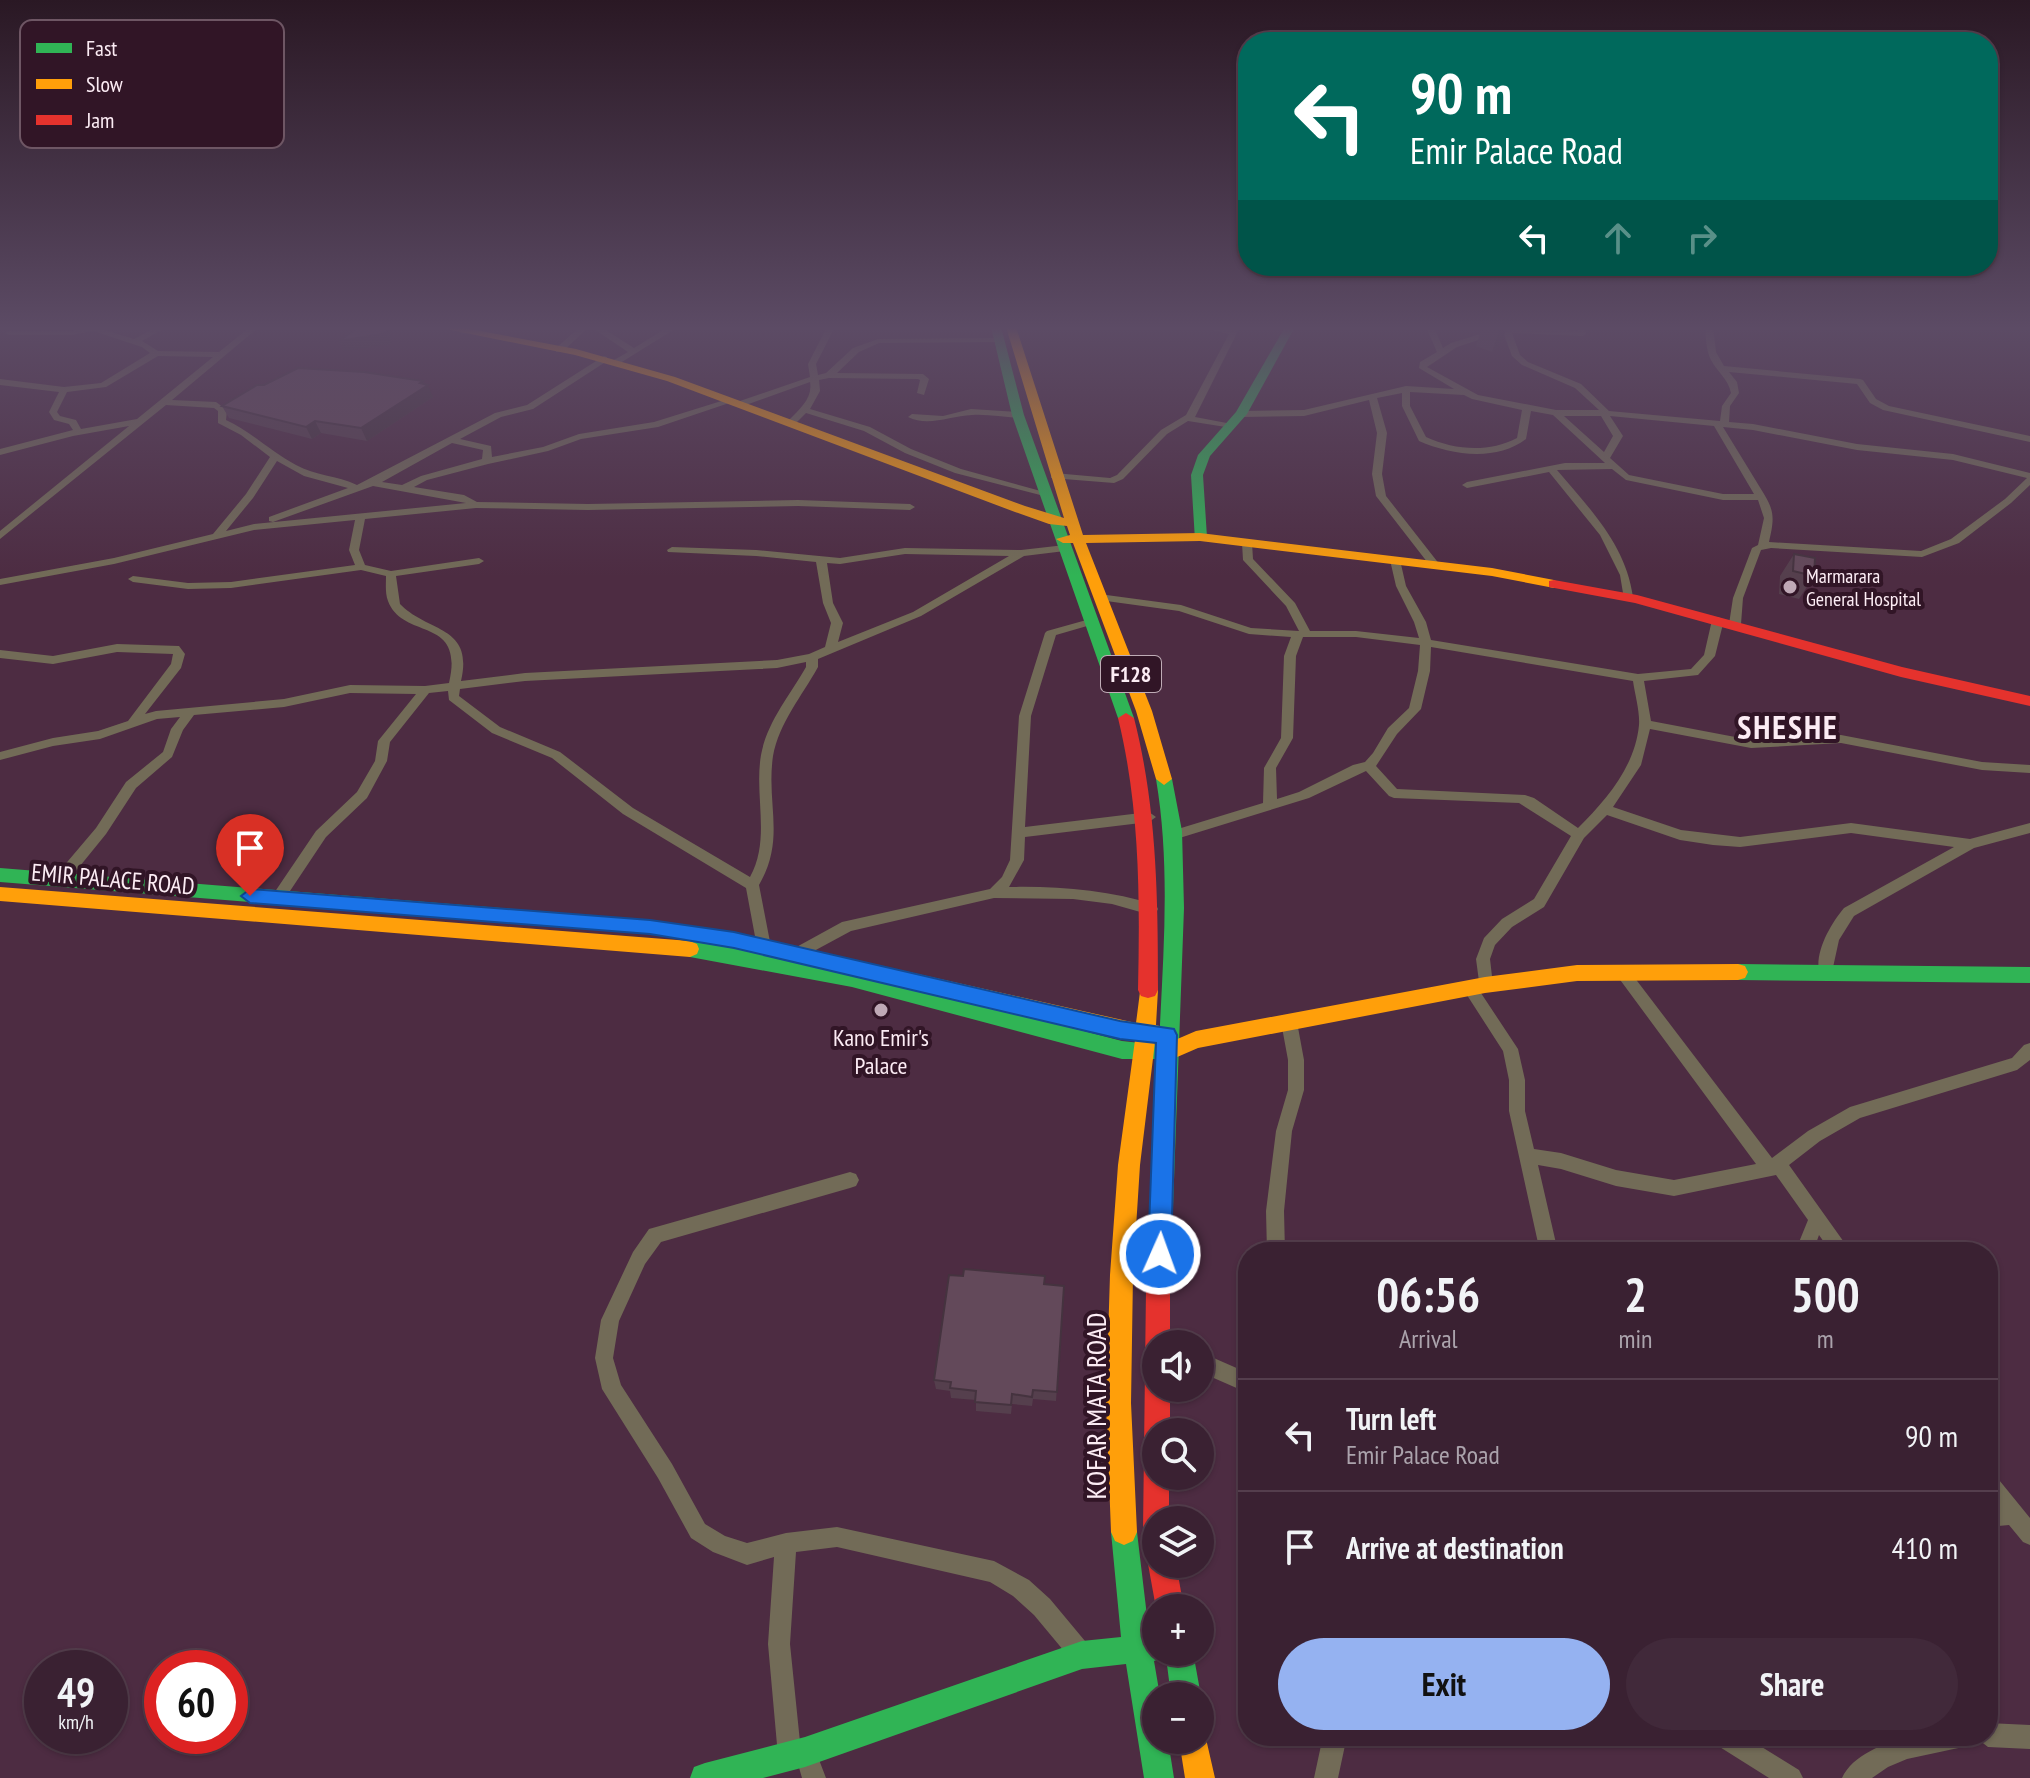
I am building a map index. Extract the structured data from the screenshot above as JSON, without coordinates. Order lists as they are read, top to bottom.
{
  "streets": {
    "main road": ["F128", "EMIR PALACE ROAD", "KOFAR MATA ROAD"]
  },
  "crossings": [
    ["F128", "EMIR PALACE ROAD"],
    ["F128", "KOFAR MATA ROAD"],
    ["EMIR PALACE ROAD", "KOFAR MATA ROAD"]
  ],
  "districts": ["SHESHE"],
  "places": ["Marmarara General Hospital", "Kano Emir's Palace"],
  "legend": ["Fast", "Slow", "Jam"],
  "page": {
    "turn": ["90 m", "Emir Palace Road"],
    "eta": [
      "06:56",
      "Arrival",
      "2",
      "min",
      "500",
      "m"
    ],
    "map_buttons": ["+", "−"],
    "list": [
      {
        "name": "Turn left",
        "note": "Emir Palace Road",
        "value": "90 m"
      },
      {
        "name": "Arrive at destination",
        "value": "410 m"
      }
    ],
    "buttons": ["Exit", "Share"],
    "speed": "49 km/h",
    "limit": "60"
  }
}
